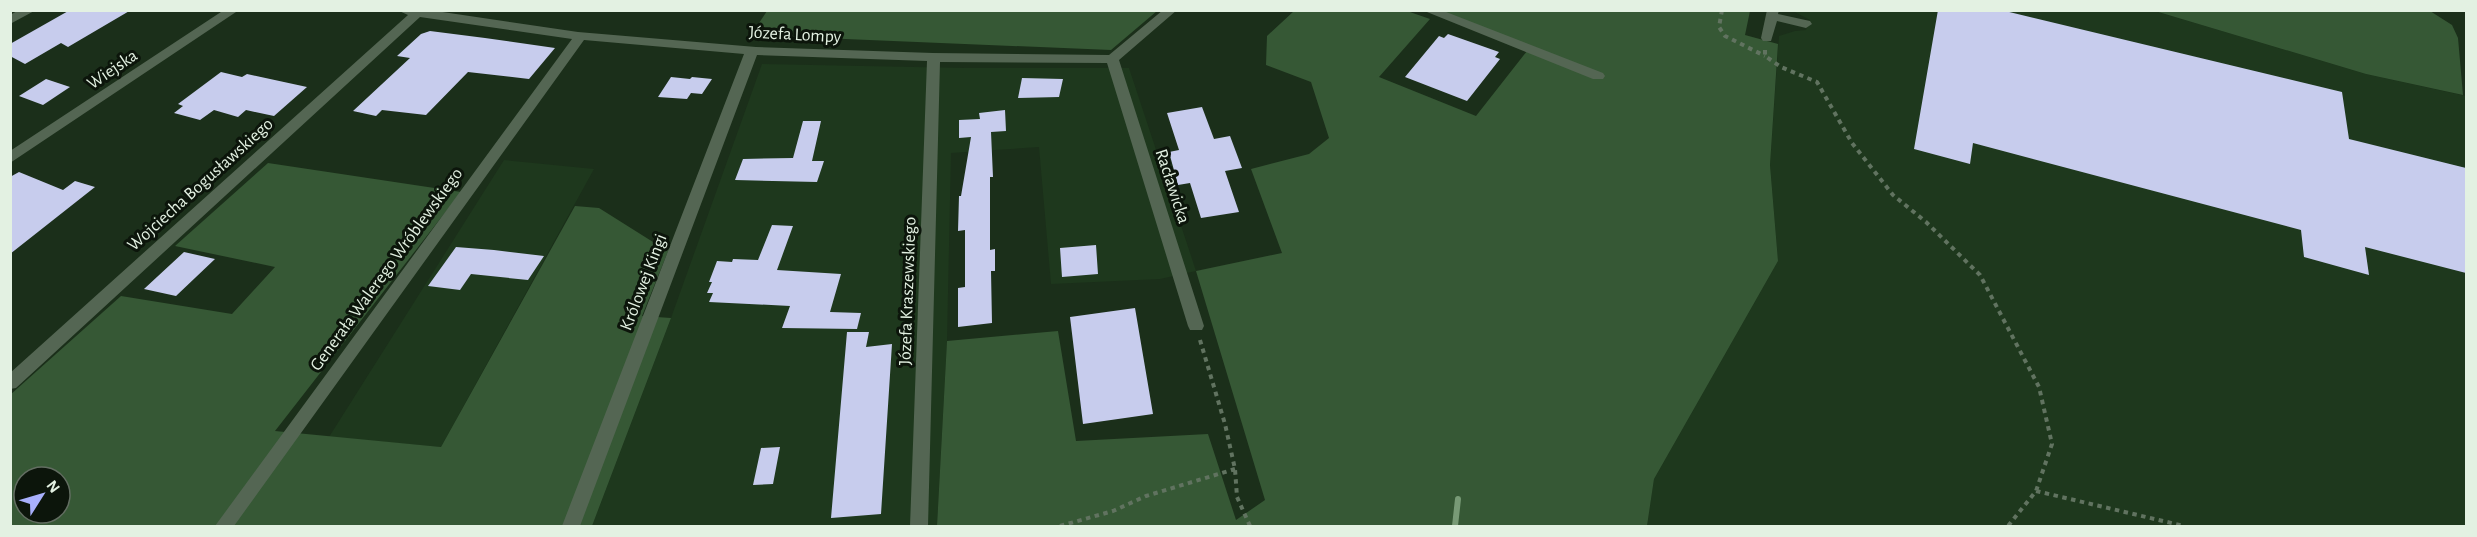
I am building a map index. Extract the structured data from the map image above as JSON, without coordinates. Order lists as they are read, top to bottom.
{
  "streets": {
    "street": [
      "Józefa Lompy",
      "Wiejska",
      "Wojciecha Bogusławskiego",
      "Racławicka",
      "Generała Walerego Wróblewskiego",
      "Królowej Kingi",
      "Józefa Kraszewskiego"
    ]
  },
  "crossings": [
    ["Józefa Lompy", "Wojciecha Bogusławskiego"],
    ["Józefa Lompy", "Racławicka"],
    ["Józefa Lompy", "Generała Walerego Wróblewskiego"],
    ["Józefa Lompy", "Królowej Kingi"],
    ["Józefa Lompy", "Józefa Kraszewskiego"]
  ],
  "north": "top right"
}
